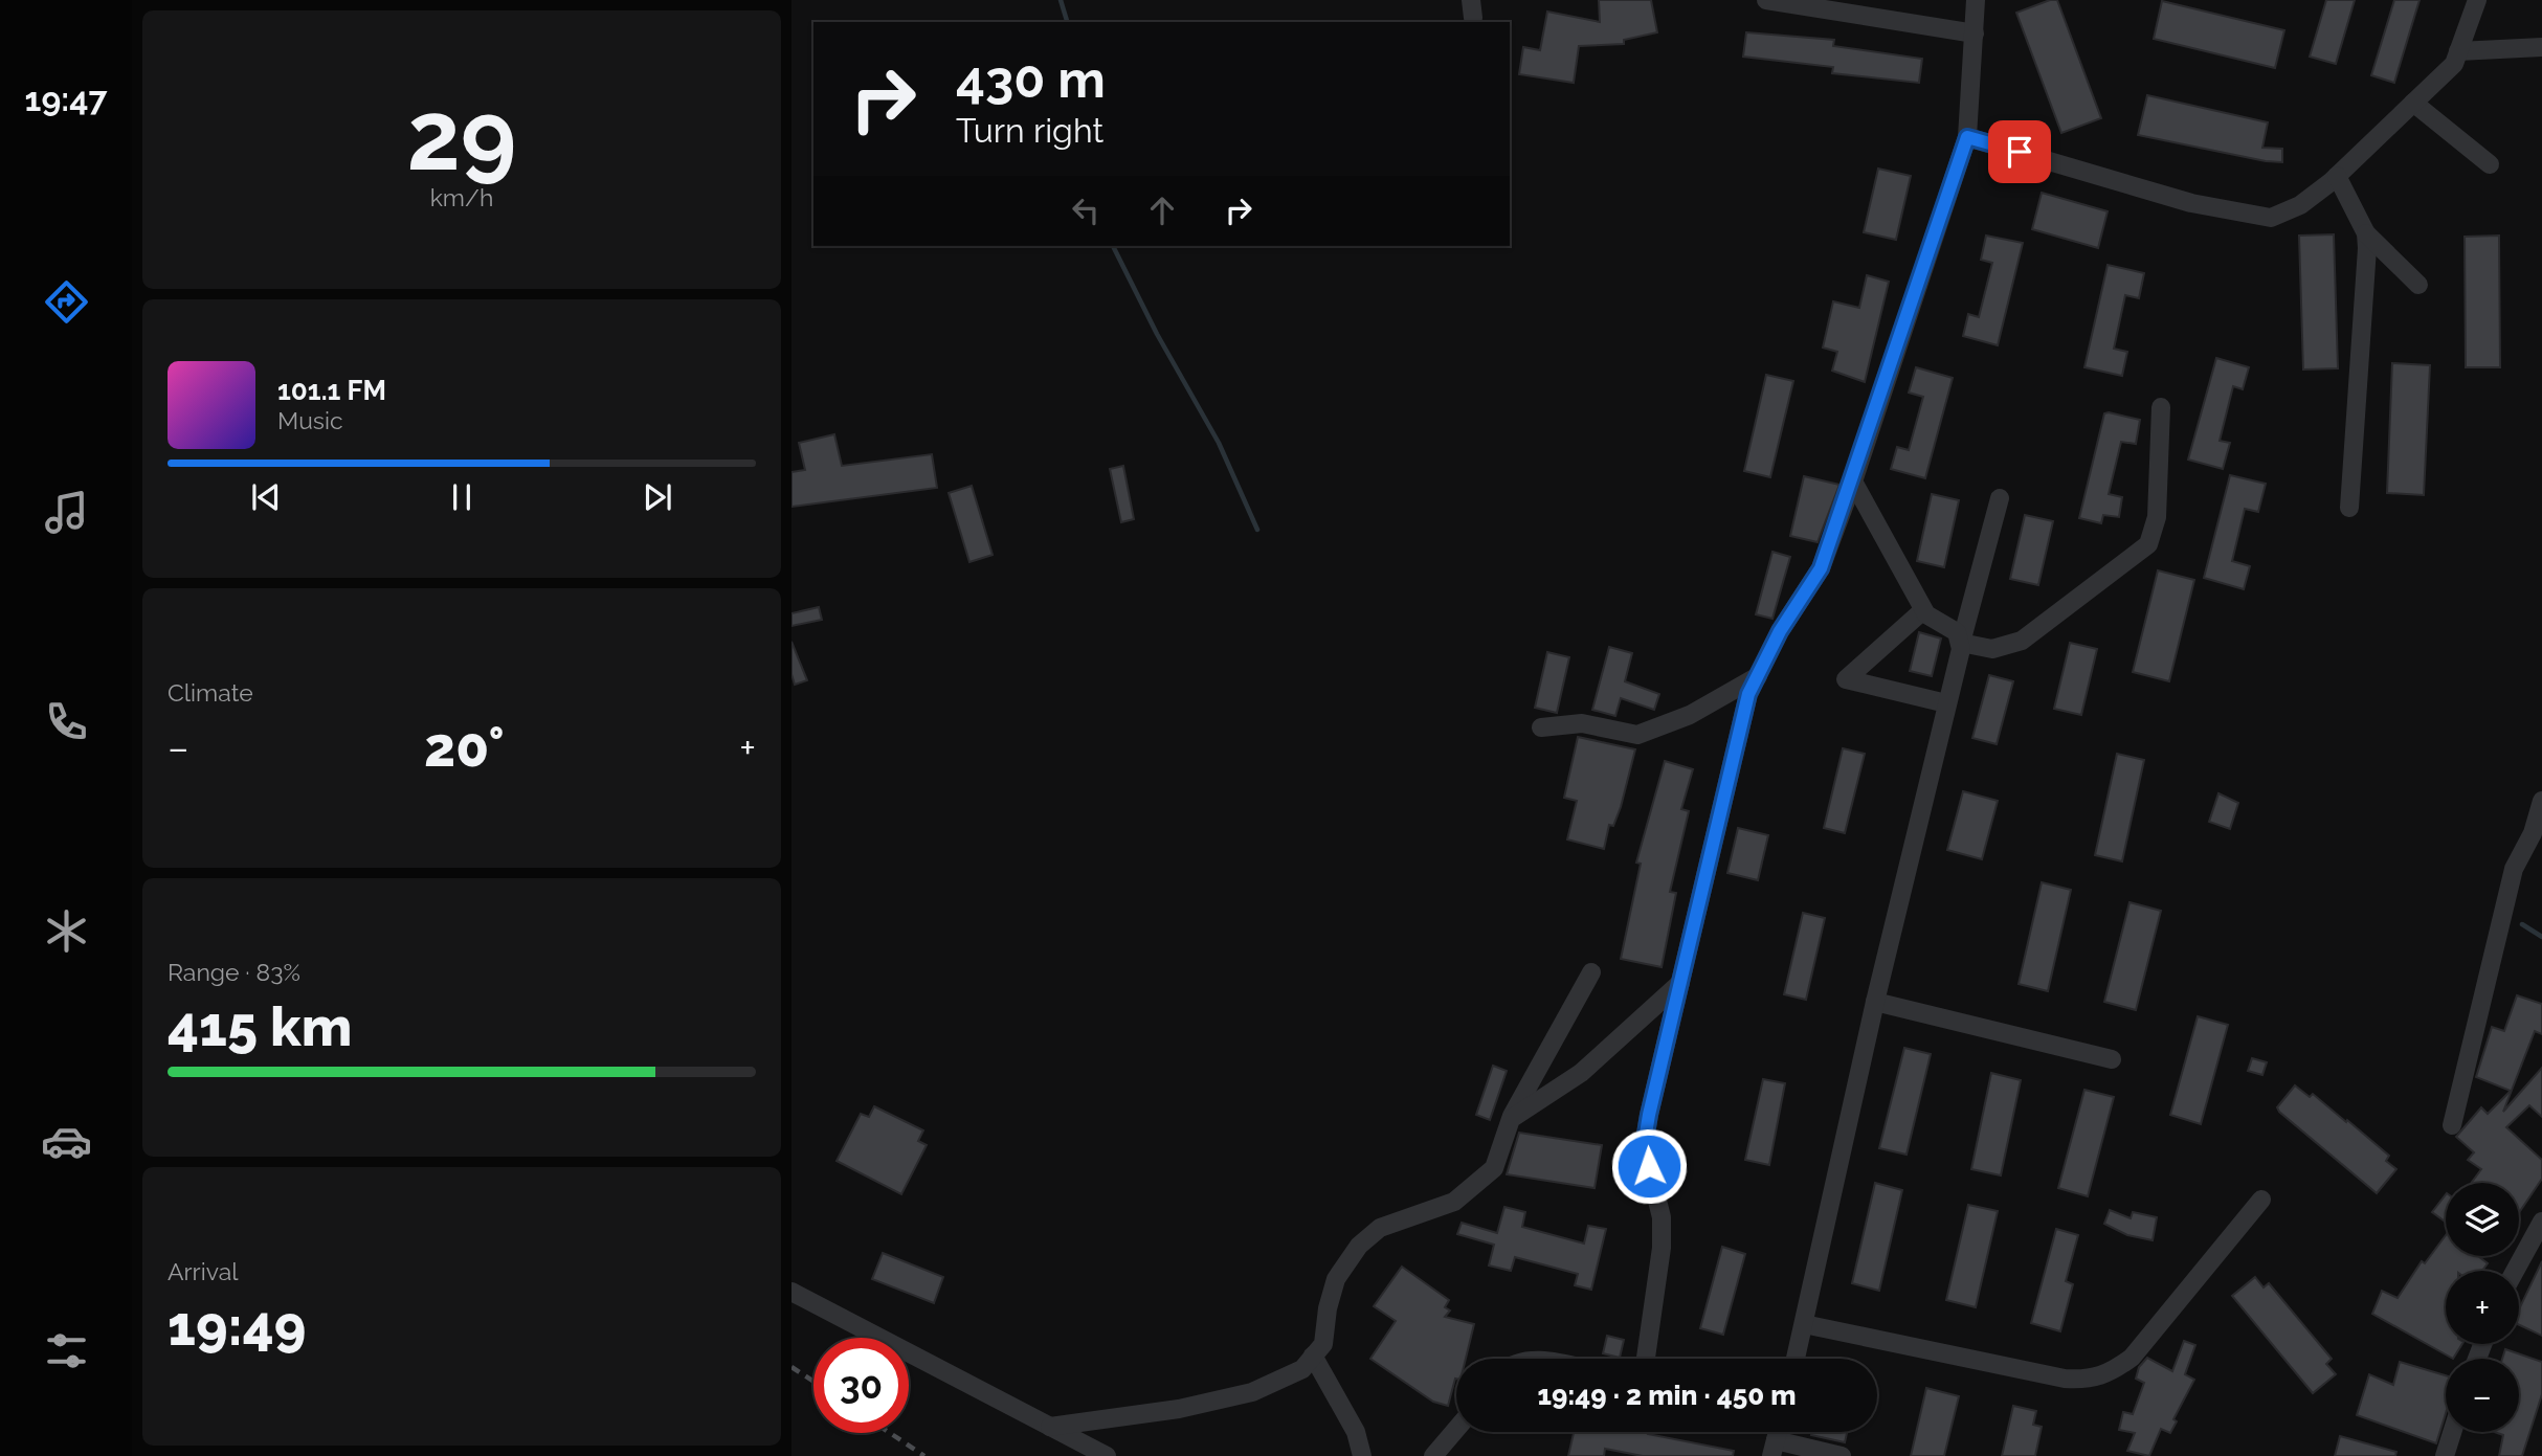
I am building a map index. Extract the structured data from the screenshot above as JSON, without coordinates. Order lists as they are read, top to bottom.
{
  "page": {
    "tabs": "19:47",
    "tile": [
      ["29", "km/h"],
      "Climate",
      ["Range · 83%", "415 km"],
      ["Arrival", "19:49"]
    ],
    "turn": ["430 m", "Turn right"],
    "song": ["101.1 FM", "Music"],
    "heat": ["−", "20°", "+"],
    "map_buttons": ["+", "−"],
    "limit": "30",
    "trip": "19:49 · 2 min · 450 m"
  }
}
